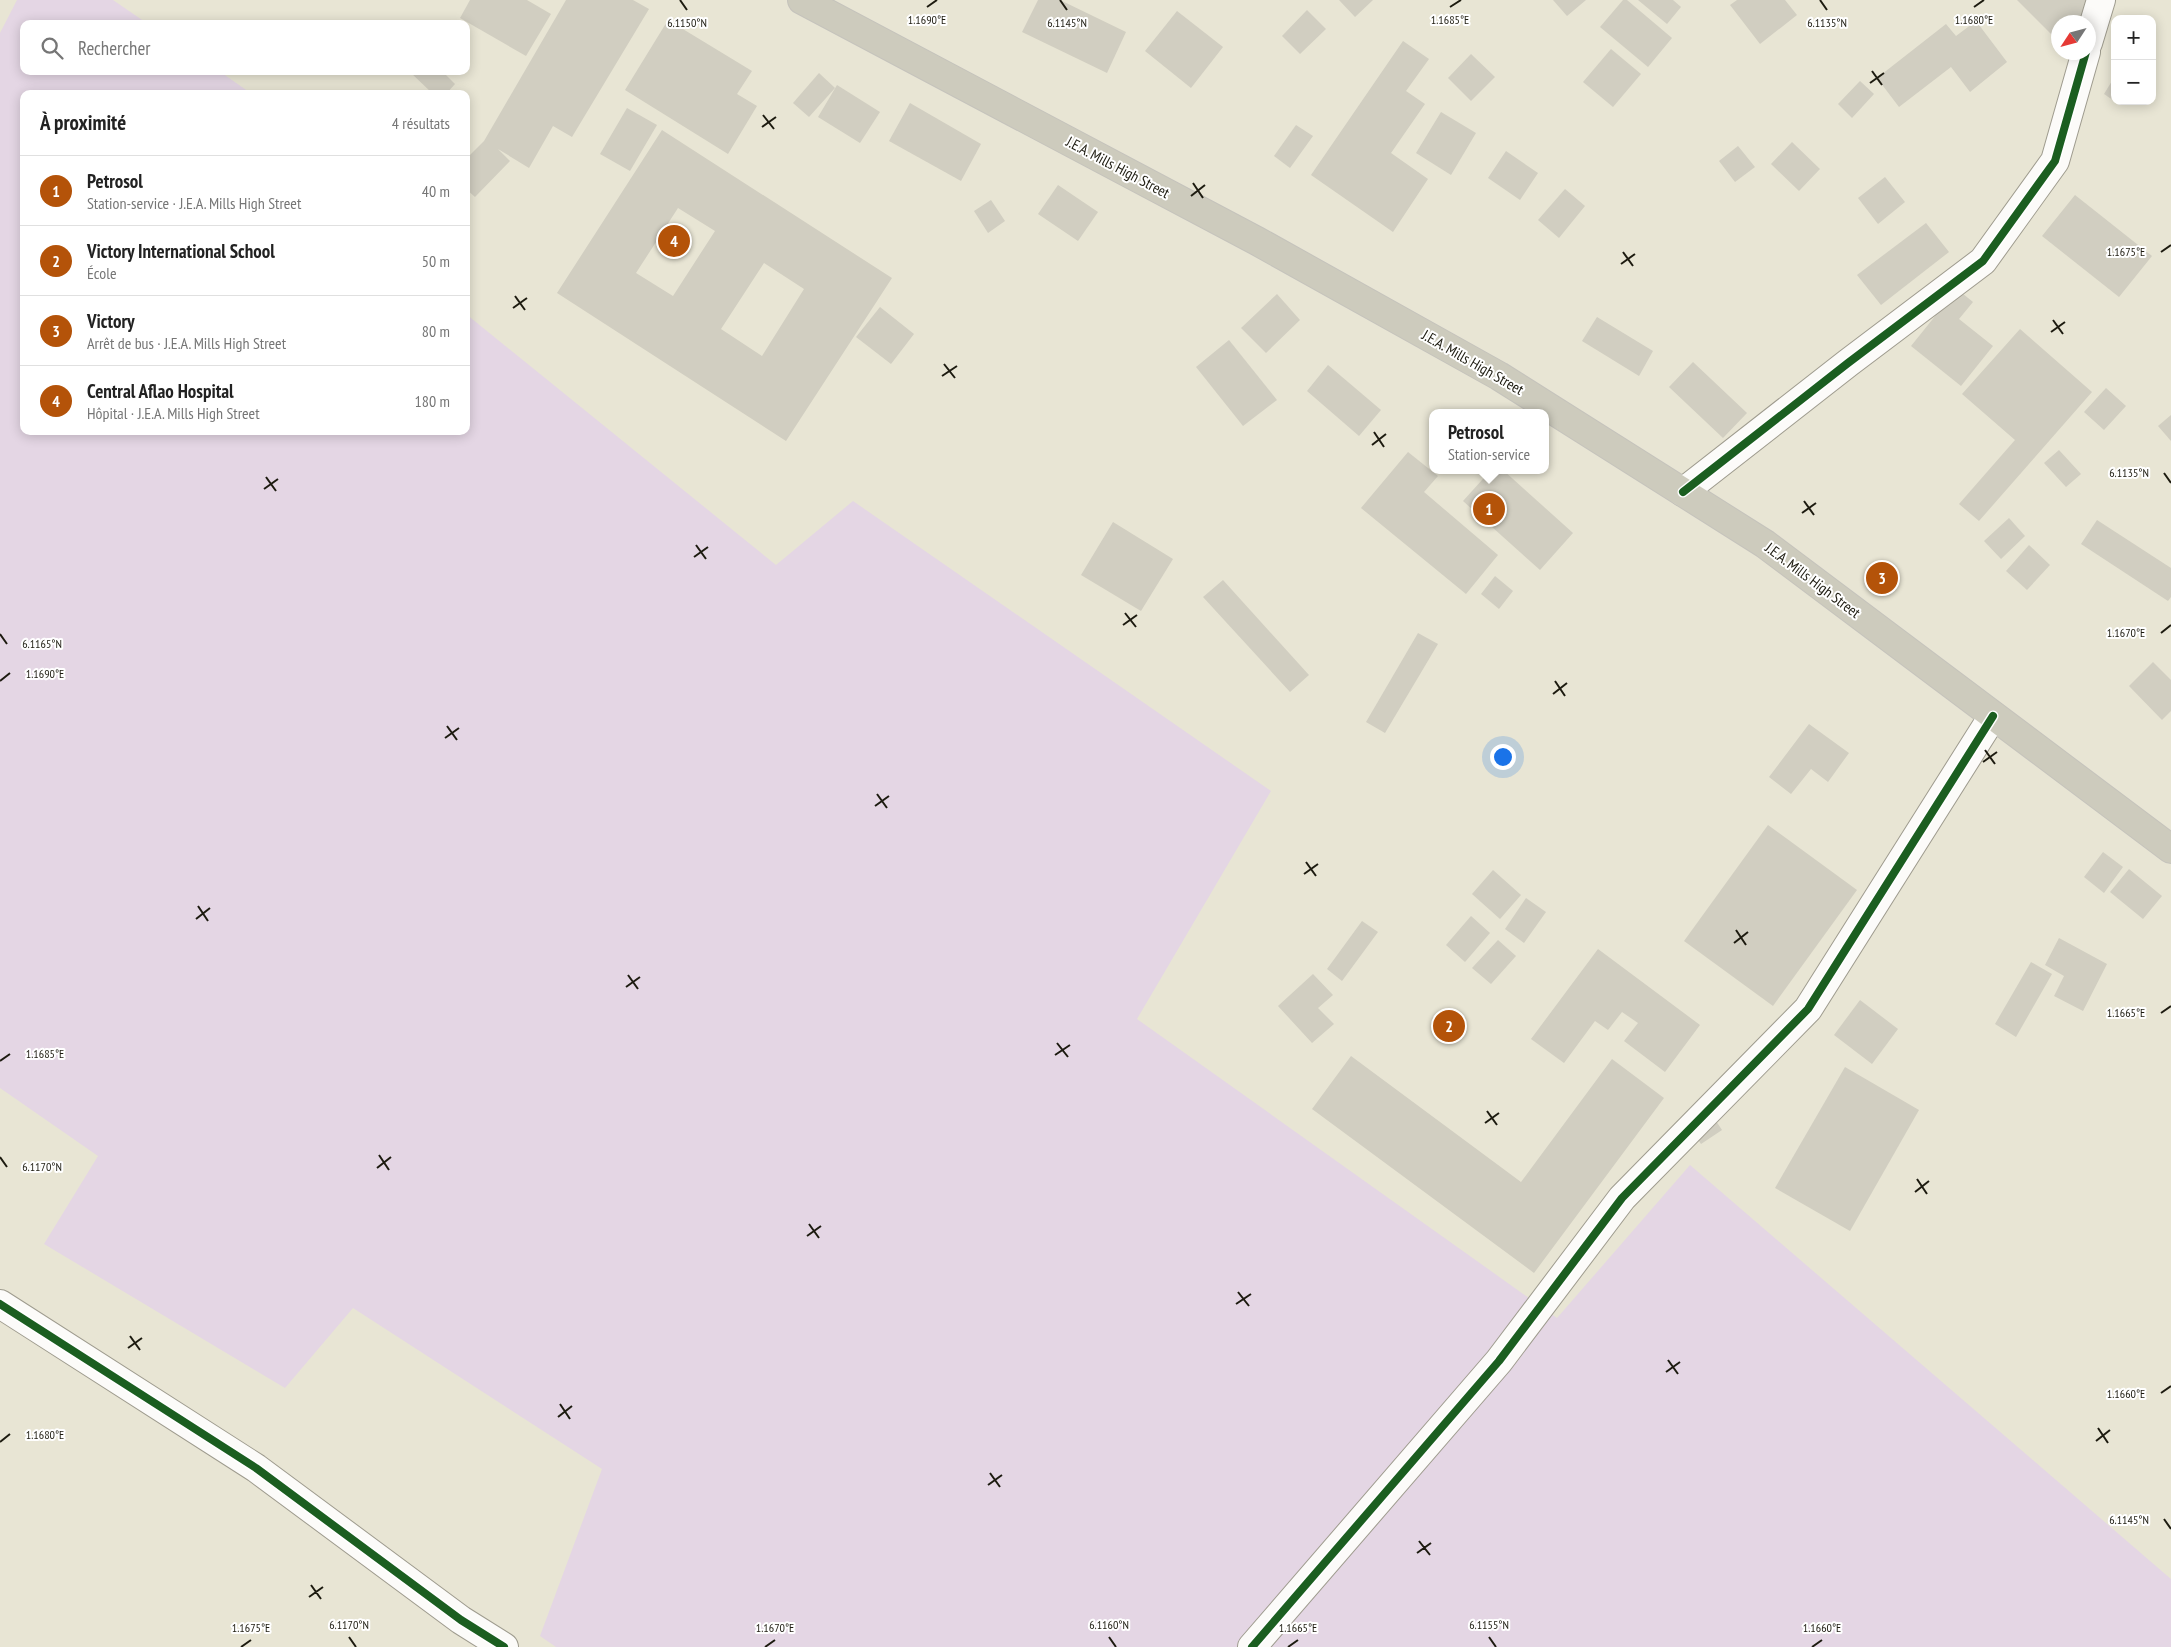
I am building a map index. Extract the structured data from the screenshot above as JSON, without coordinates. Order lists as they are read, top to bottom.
{
  "streets": {
    "highway": ["J.E.A. Mills High Street"]
  },
  "north": "bottom left",
  "page": {
    "map_buttons": ["+", "−"],
    "search": "Rechercher",
    "heading": ["À proximité", "4 résultats"],
    "list": [
      {
        "mark": "1",
        "name": "Petrosol",
        "note": "Station-service · J.E.A. Mills High Street",
        "value": "40 m"
      },
      {
        "mark": "2",
        "name": "Victory International School",
        "note": "École",
        "value": "50 m"
      },
      {
        "mark": "3",
        "name": "Victory",
        "note": "Arrêt de bus · J.E.A. Mills High Street",
        "value": "80 m"
      },
      {
        "mark": "4",
        "name": "Central Aflao Hospital",
        "note": "Hôpital · J.E.A. Mills High Street",
        "value": "180 m"
      }
    ],
    "pins": [
      "4",
      "1",
      "3",
      "2"
    ],
    "popup": ["Petrosol", "Station-service"]
  },
  "coordinates": [
    "1.1680°E",
    "1.1690°E",
    "1.1685°E",
    "6.1150°N",
    "6.1145°N",
    "6.1135°N",
    "1.1675°E",
    "1.1670°E",
    "6.1165°N",
    "1.1665°E",
    "6.1170°N",
    "1.1660°E",
    "6.1160°N",
    "6.1155°N"
  ]
}
